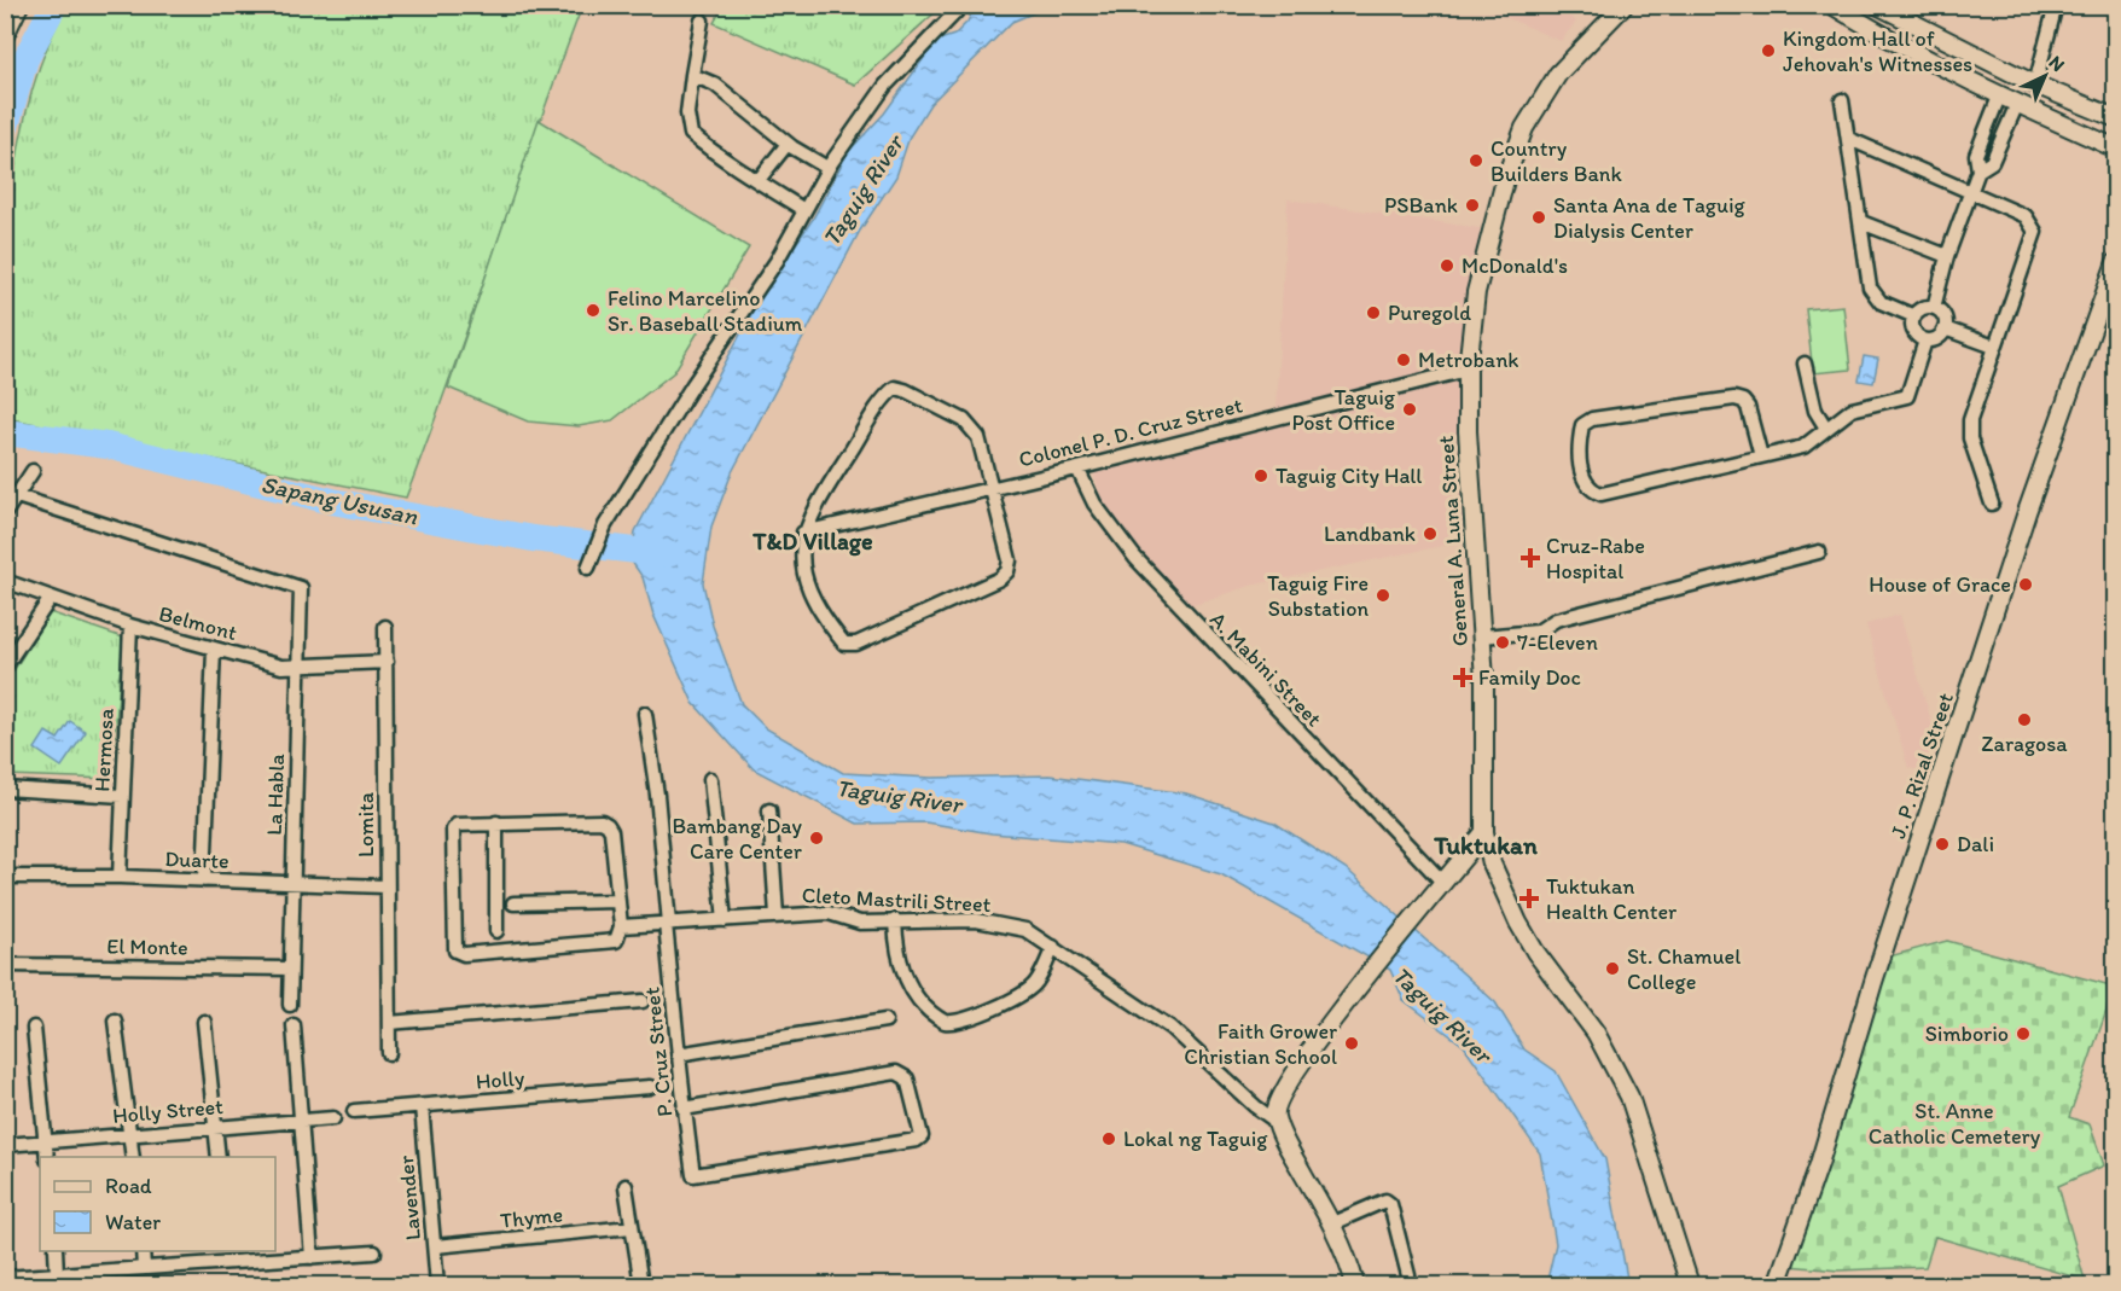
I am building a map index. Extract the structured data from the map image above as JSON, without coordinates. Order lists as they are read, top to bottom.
{
  "streets": {
    "main road": ["General A. Luna Street", "J. P. Rizal Street"],
    "street": [
      "Colonel P. D. Cruz Street",
      "Belmont",
      "A. Mabini Street",
      "Hermosa",
      "La Habla",
      "Lomita",
      "Duarte",
      "Cleto Mastrili Street",
      "El Monte",
      "P. Cruz Street",
      "Holly",
      "Holly Street",
      "Lavender",
      "Thyme"
    ]
  },
  "crossings": [
    ["Colonel P. D. Cruz Street", "General A. Luna Street"],
    ["Colonel P. D. Cruz Street", "A. Mabini Street"],
    ["Belmont", "Hermosa"],
    ["Belmont", "La Habla"],
    ["Belmont", "Lomita"],
    ["Hermosa", "Duarte"],
    ["La Habla", "Duarte"],
    ["La Habla", "El Monte"],
    ["Lomita", "Duarte"],
    ["Cleto Mastrili Street", "P. Cruz Street"],
    ["Holly", "Lavender"],
    ["Lavender", "Thyme"]
  ],
  "districts": ["T&D Village", "Tuktukan"],
  "water": ["Taguig River", "Sapang Ususan"],
  "parks": ["St. Anne Catholic Cemetery"],
  "places": {
    "other": [
      "Kingdom Hall of Jehovah's Witnesses",
      "Country Builders Bank",
      "PSBank",
      "Santa Ana de Taguig Dialysis Center",
      "McDonald's",
      "Felino Marcelino Sr. Baseball Stadium",
      "Puregold",
      "Metrobank",
      "Taguig Post Office",
      "Taguig City Hall",
      "Landbank",
      "House of Grace",
      "Taguig Fire Substation",
      "7-Eleven",
      "Zaragosa",
      "Bambang Day Care Center",
      "Dali",
      "St. Chamuel College",
      "Simborio",
      "Faith Grower Christian School",
      "Lokal ng Taguig"
    ],
    "health": ["Cruz-Rabe Hospital", "Family Doc", "Tuktukan Health Center"]
  },
  "legend": ["Road", "Water"],
  "north": "top right"
}
